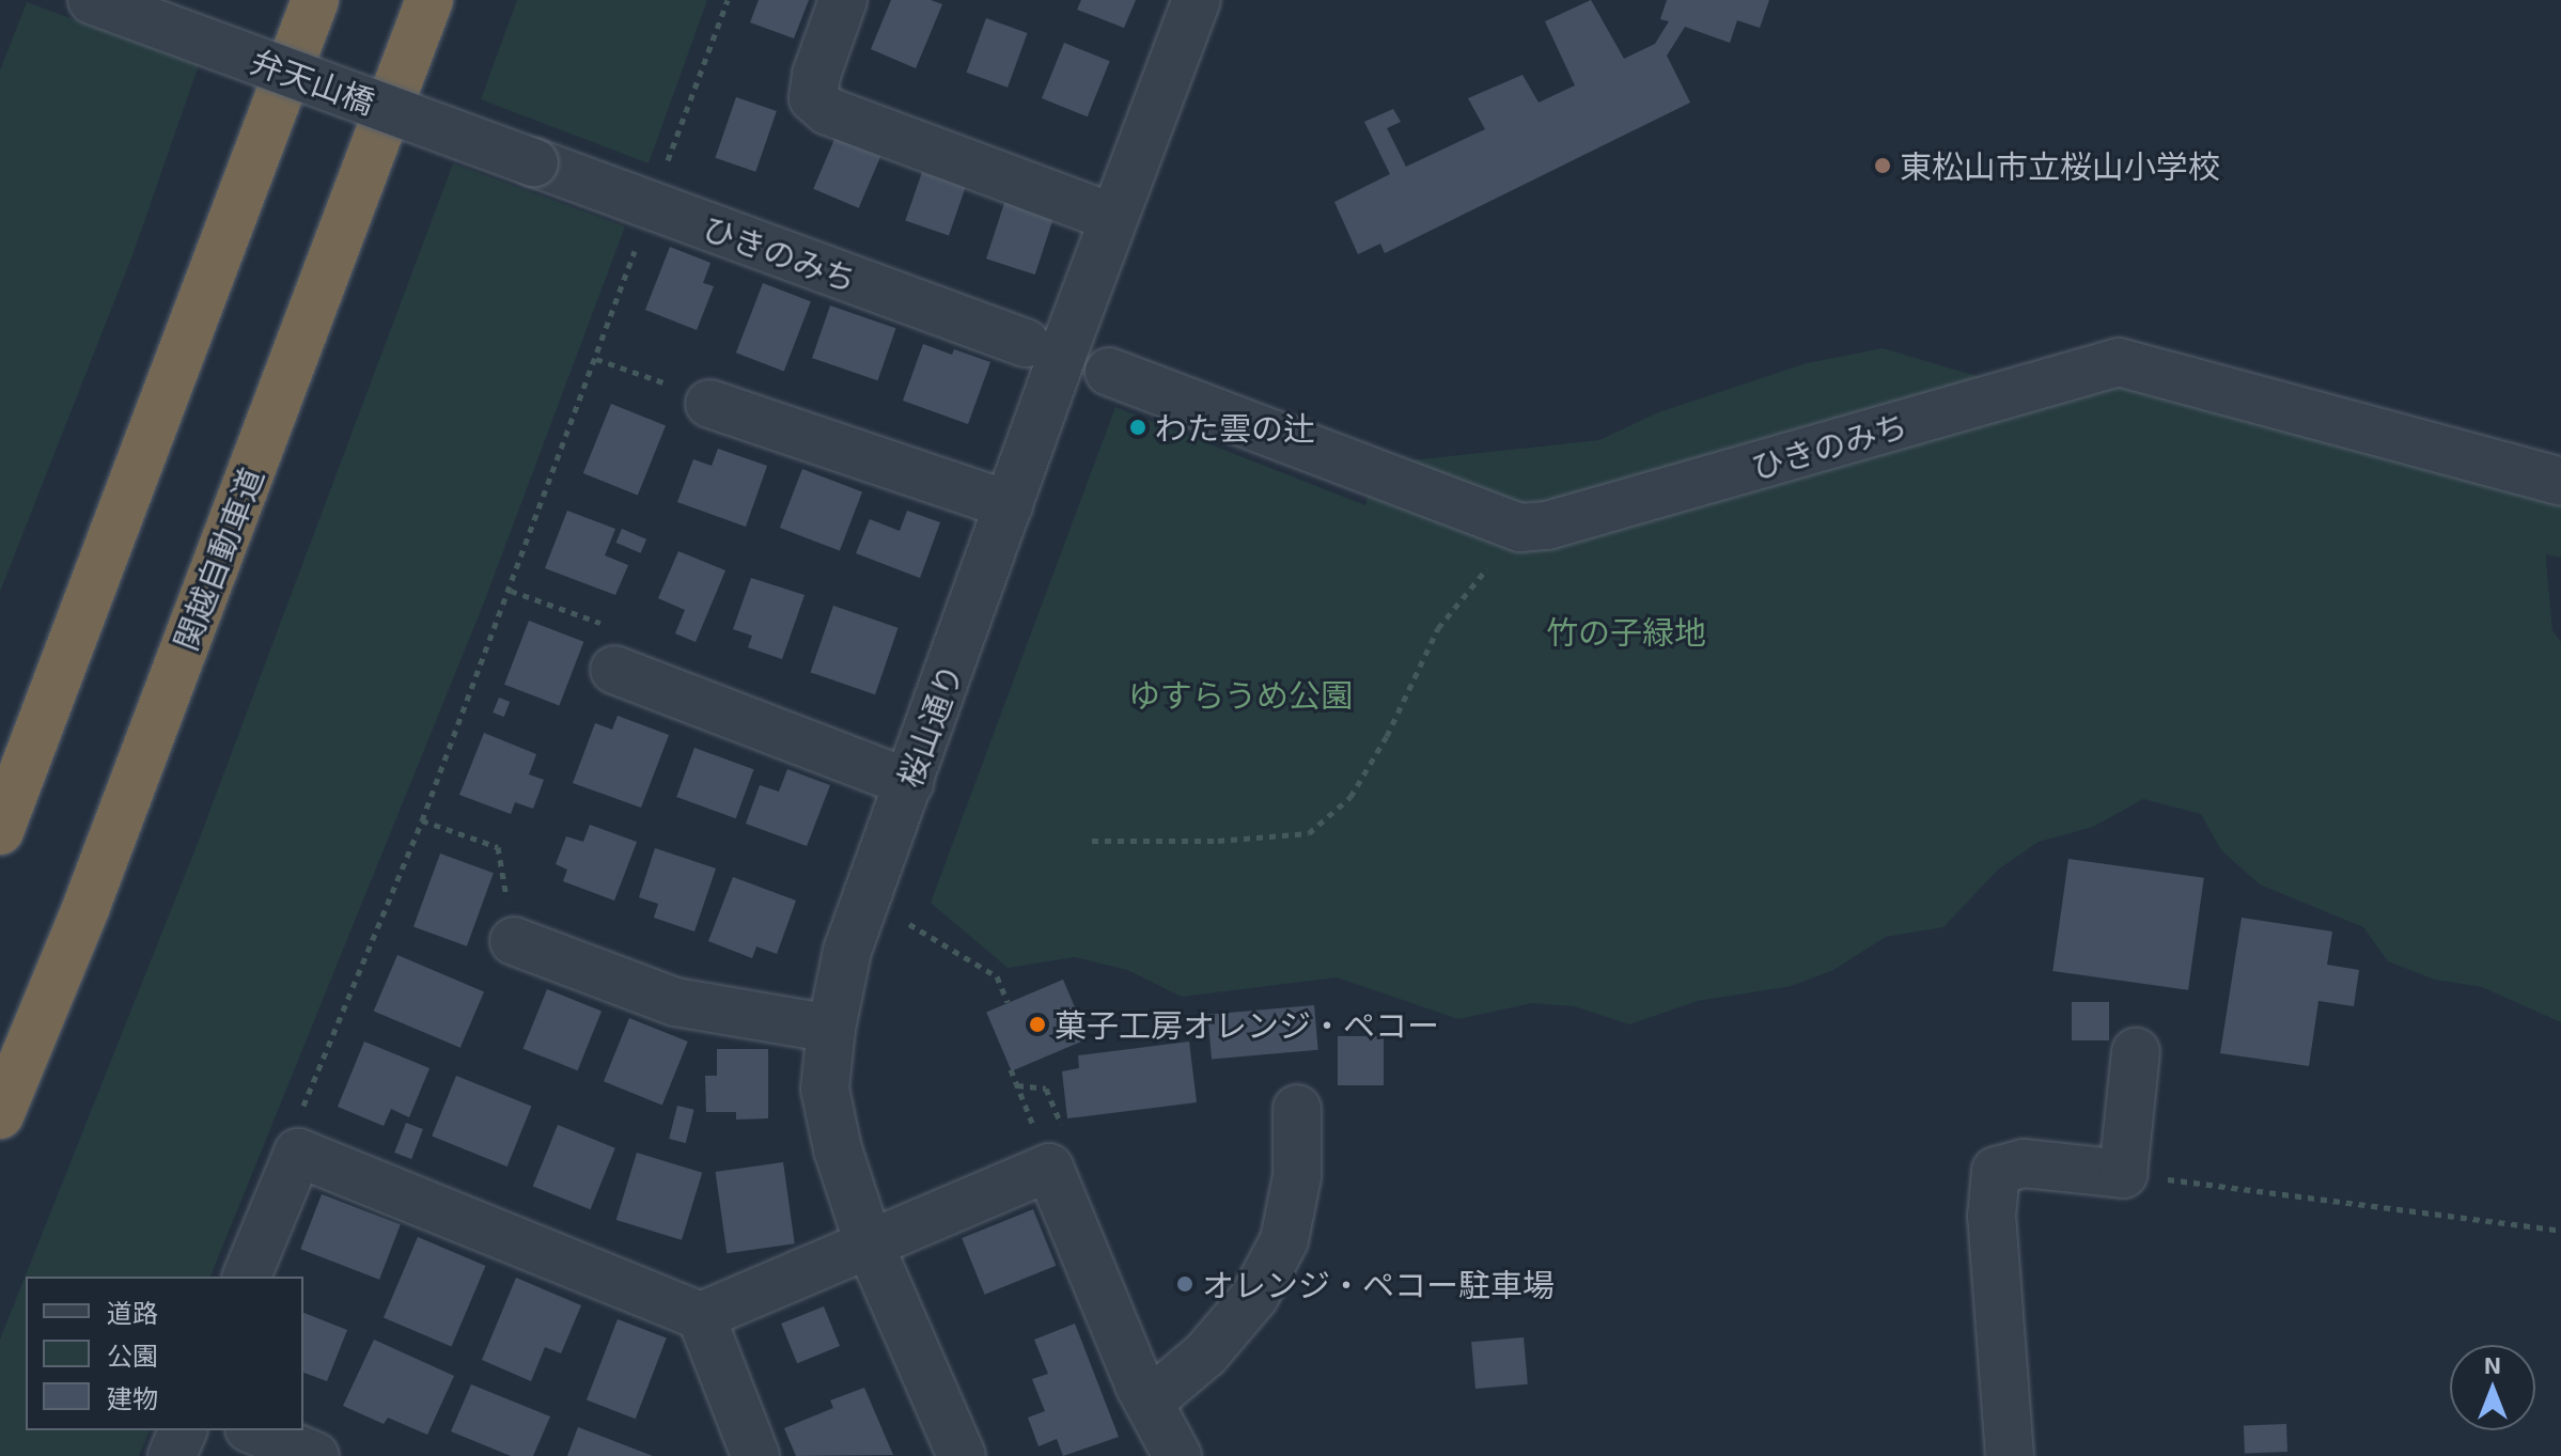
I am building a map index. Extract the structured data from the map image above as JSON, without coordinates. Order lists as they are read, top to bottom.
{
  "streets": {
    "highway": ["関越自動車道"],
    "street": ["弁天山橋", "ひきのみち", "桜山通り"]
  },
  "crossings": [
    ["弁天山橋", "ひきのみち"]
  ],
  "parks": ["竹の子緑地", "ゆすらうめ公園"],
  "places": [
    "東松山市立桜山小学校",
    "わた雲の辻",
    "菓子工房オレンジ・ペコー",
    "オレンジ・ペコー駐車場"
  ],
  "legend": ["道路", "公園", "建物"],
  "north": "top"
}
